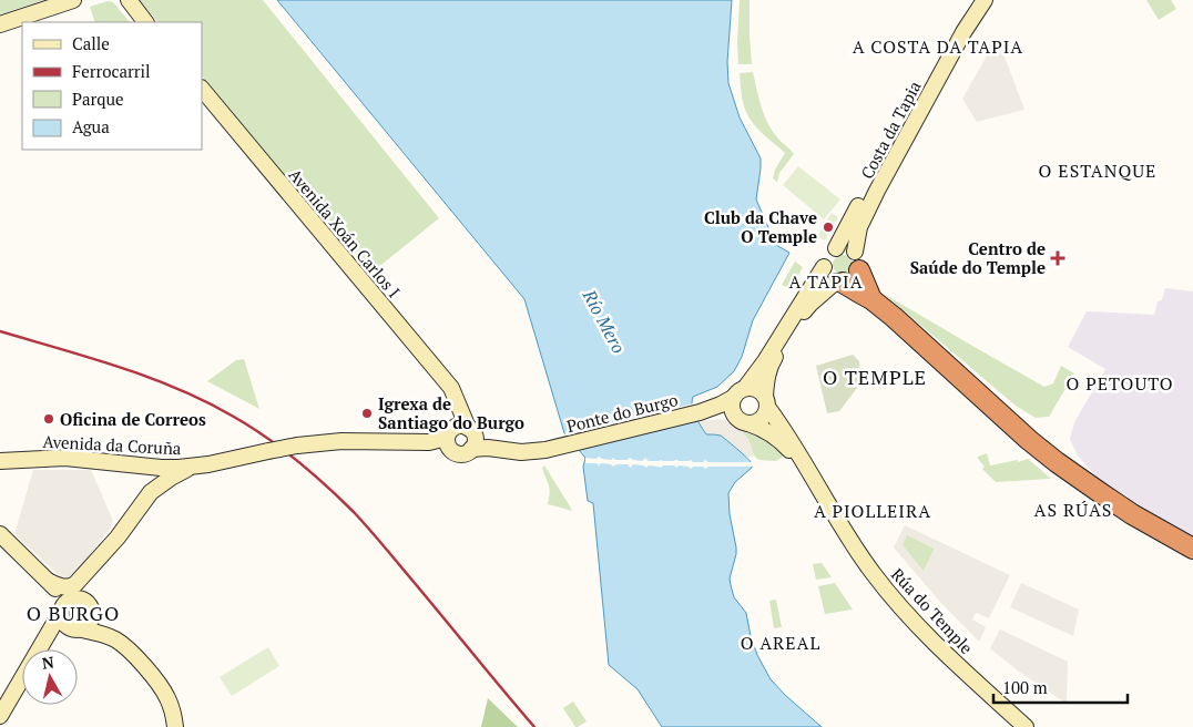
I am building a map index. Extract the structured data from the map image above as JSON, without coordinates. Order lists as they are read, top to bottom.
{
  "streets": {
    "main road": [
      "Costa da Tapia",
      "Avenida Xoán Carlos I",
      "Ponte do Burgo",
      "Avenida da Coruña",
      "Rúa do Temple"
    ]
  },
  "crossings": [
    ["Avenida Xoán Carlos I", "Avenida da Coruña"],
    ["Ponte do Burgo", "Rúa do Temple"]
  ],
  "districts": [
    "A COSTA DA TAPIA",
    "O ESTANQUE",
    "A TAPIA",
    "O TEMPLE",
    "O PETOUTO",
    "AS RÚAS",
    "A PIOLLEIRA",
    "O BURGO",
    "O AREAL"
  ],
  "water": ["Río Mero"],
  "places": {
    "other": ["Club da Chave O Temple", "Igrexa de Santiago do Burgo", "Oficina de Correos"],
    "health": ["Centro de Saúde do Temple"]
  },
  "legend": [
    "Calle",
    "Ferrocarril",
    "Parque",
    "Agua"
  ],
  "scale_bar": "100 m",
  "north": "top"
}
